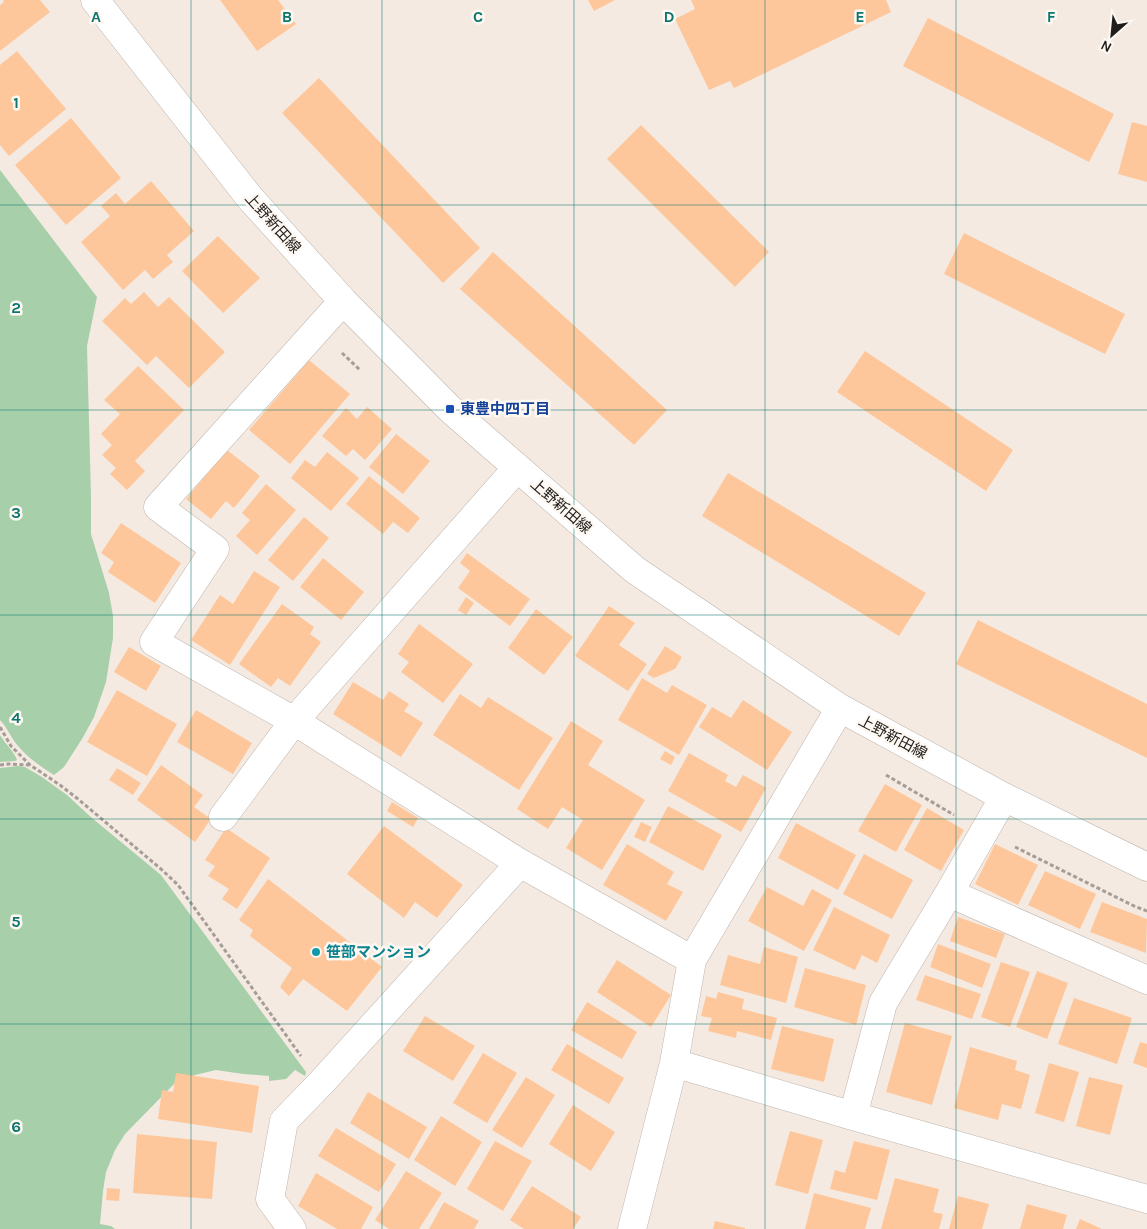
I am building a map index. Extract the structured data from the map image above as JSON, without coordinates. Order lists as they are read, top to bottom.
{
  "streets": {
    "street": ["上野新田線"]
  },
  "places": {
    "transit": ["東豊中四丁目"],
    "other": ["笹部マンション"]
  },
  "north": "bottom left",
  "grid": {
    "columns": [
      "A",
      "B",
      "C",
      "D",
      "E",
      "F"
    ],
    "rows": [
      "1",
      "2",
      "3",
      "4",
      "5",
      "6"
    ]
  }
}
